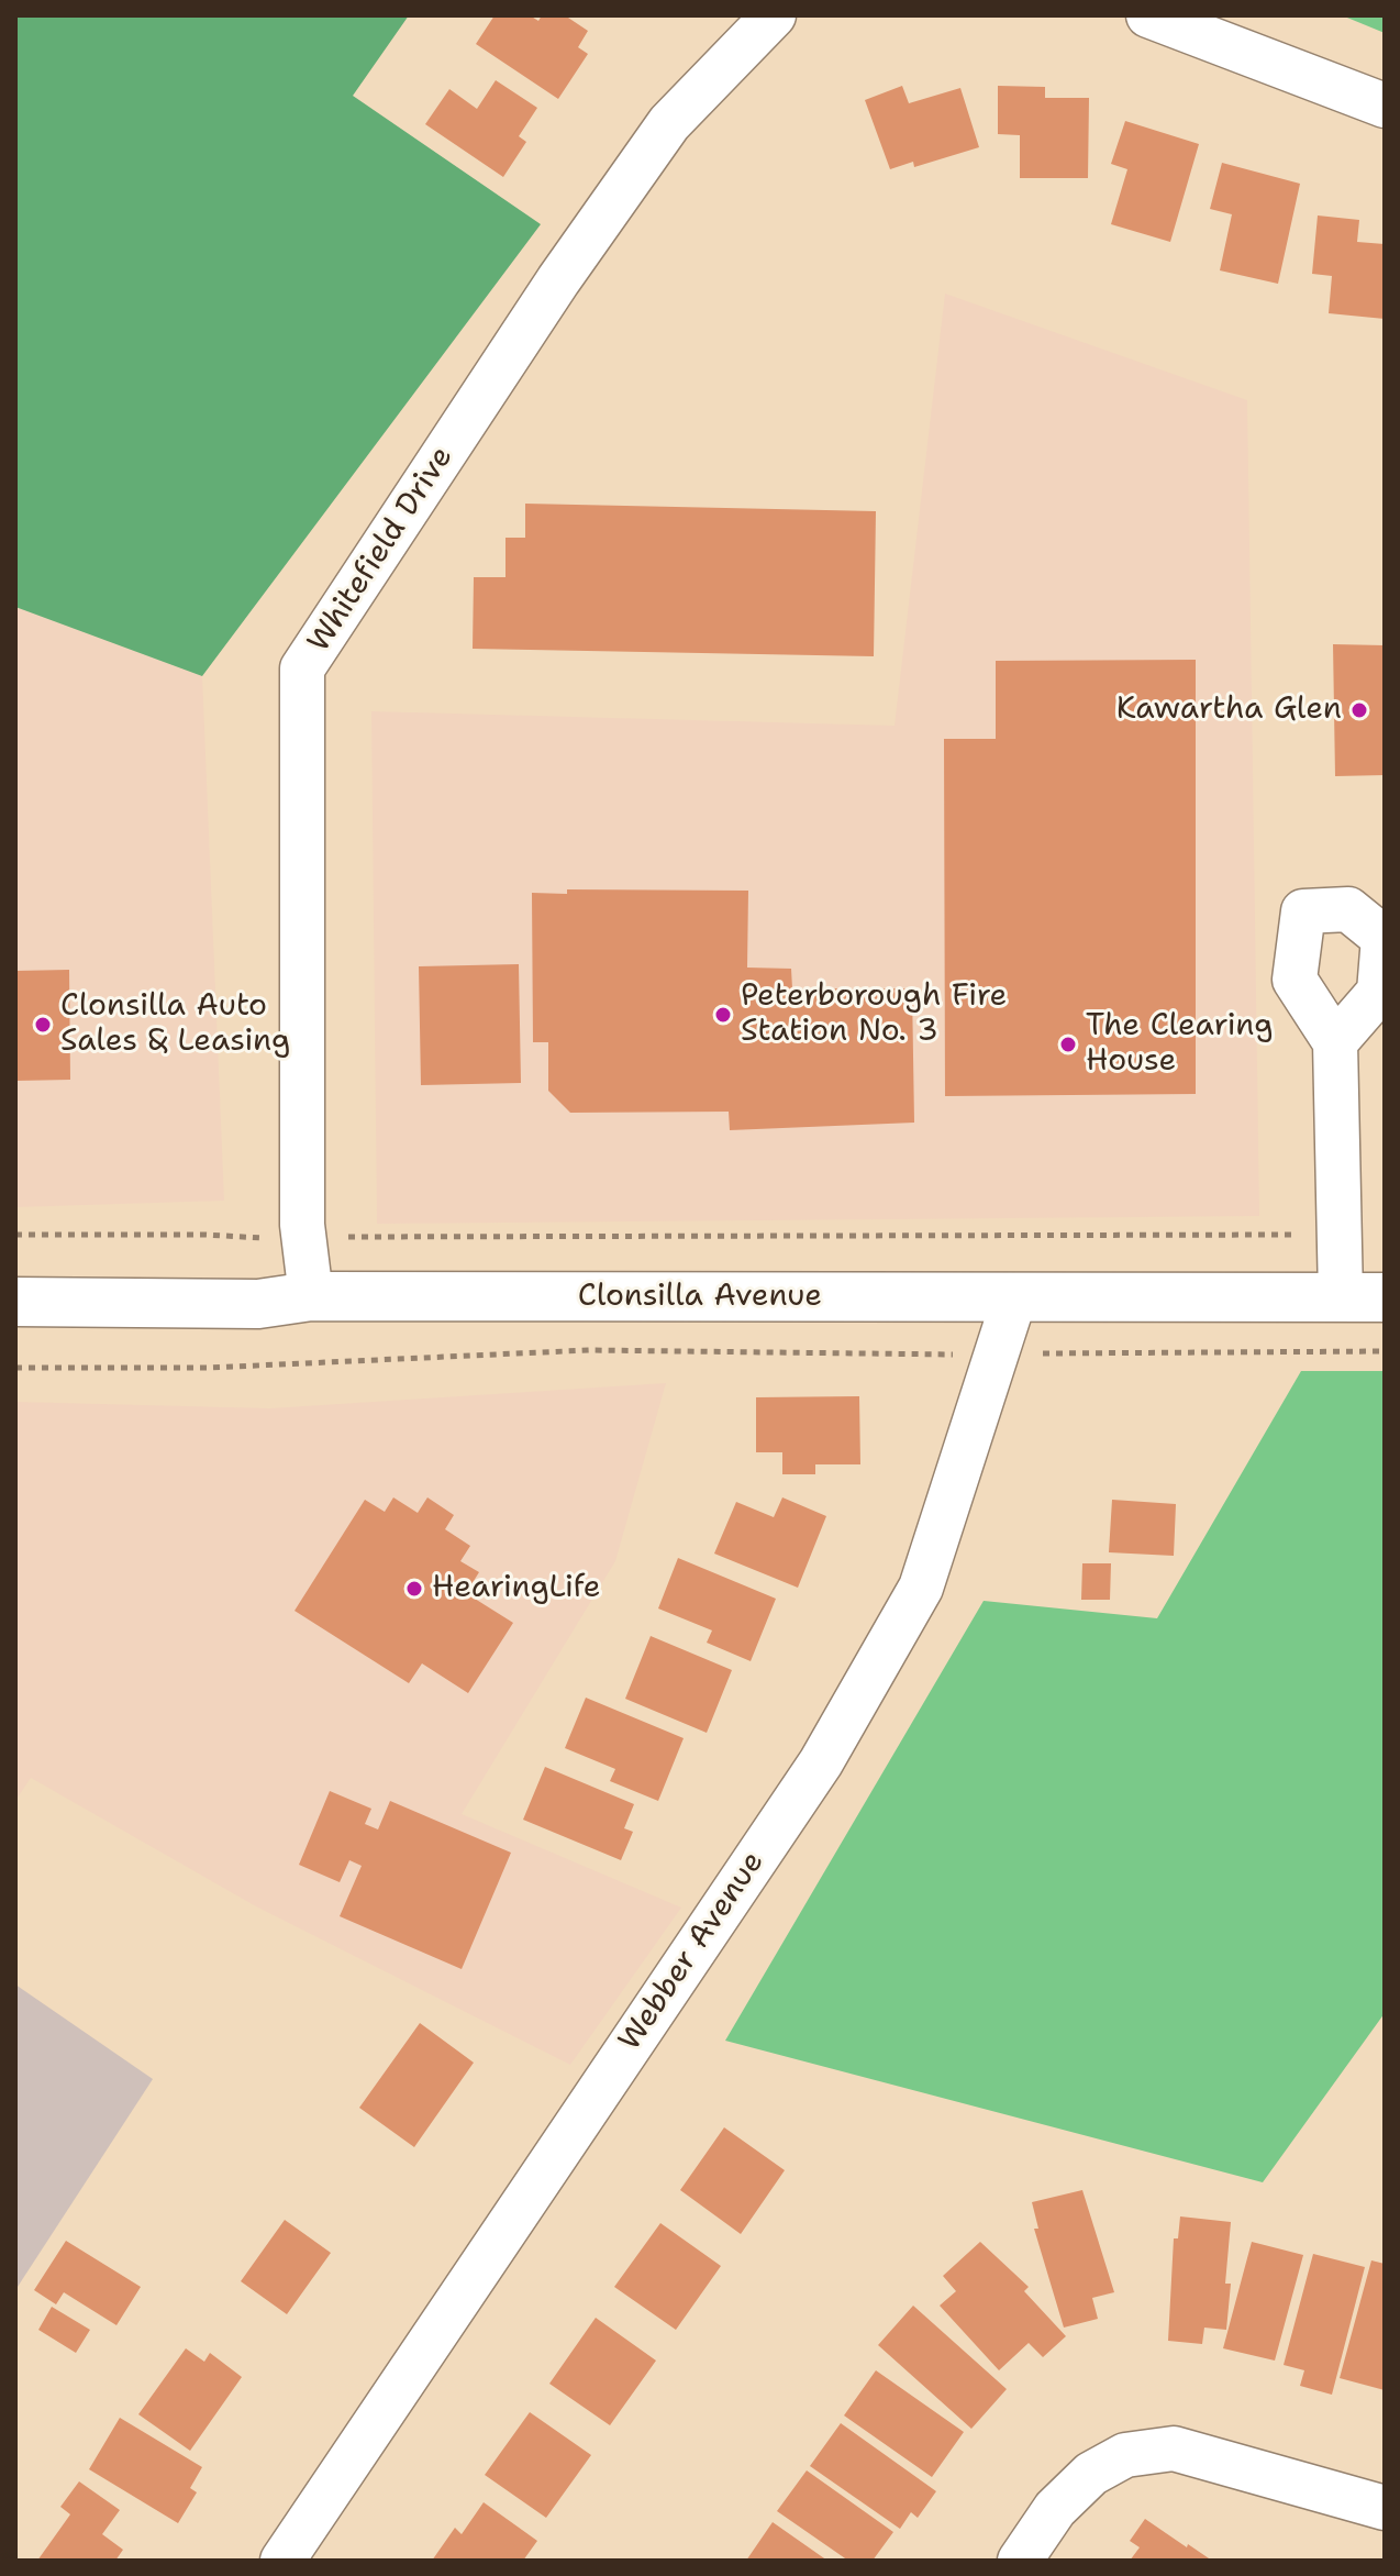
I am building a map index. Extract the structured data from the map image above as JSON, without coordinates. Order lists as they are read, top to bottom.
{
  "streets": {
    "main road": ["Clonsilla Avenue"],
    "street": ["Whitefield Drive", "Webber Avenue"]
  },
  "crossings": [
    ["Whitefield Drive", "Clonsilla Avenue"],
    ["Clonsilla Avenue", "Webber Avenue"]
  ],
  "places": [
    "Kawartha Glen",
    "Peterborough Fire Station No. 3",
    "Clonsilla Auto Sales & Leasing",
    "The Clearing House",
    "HearingLife"
  ]
}
